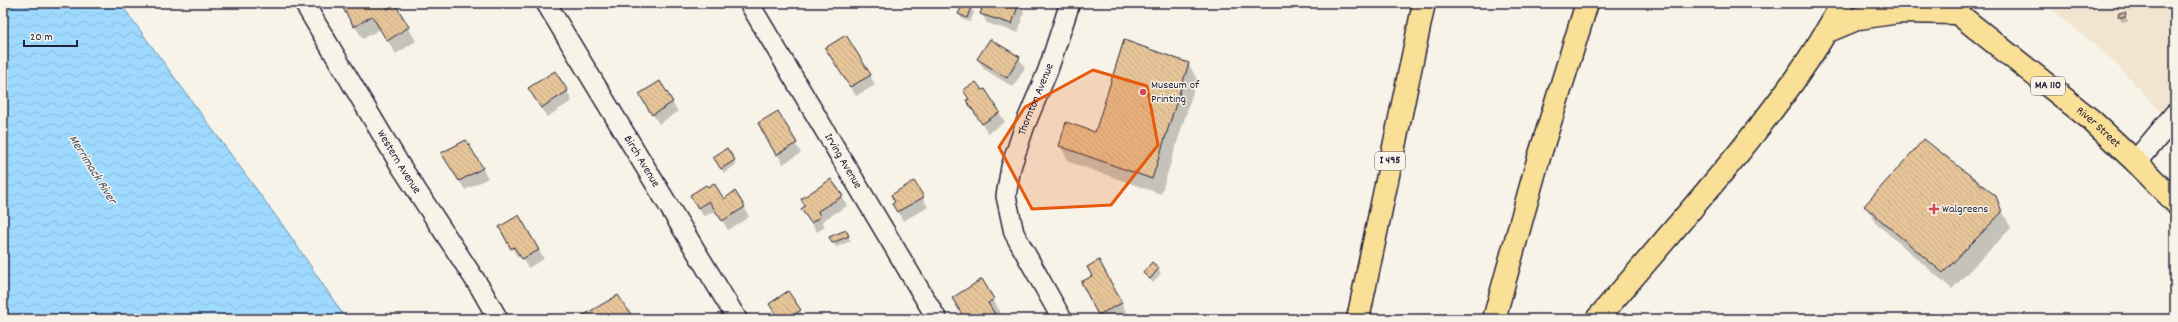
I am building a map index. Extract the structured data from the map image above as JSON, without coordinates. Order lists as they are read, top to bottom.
{
  "streets": {
    "main road": ["MA 110", "River Street", "I 495"],
    "street": [
      "Thornton Avenue",
      "Birch Avenue",
      "Irving Avenue",
      "Western Avenue"
    ]
  },
  "water": ["Merrimack River"],
  "places": {
    "other": ["Museum of Printing"],
    "health": ["Walgreens"]
  },
  "scale_bar": "20 m"
}
